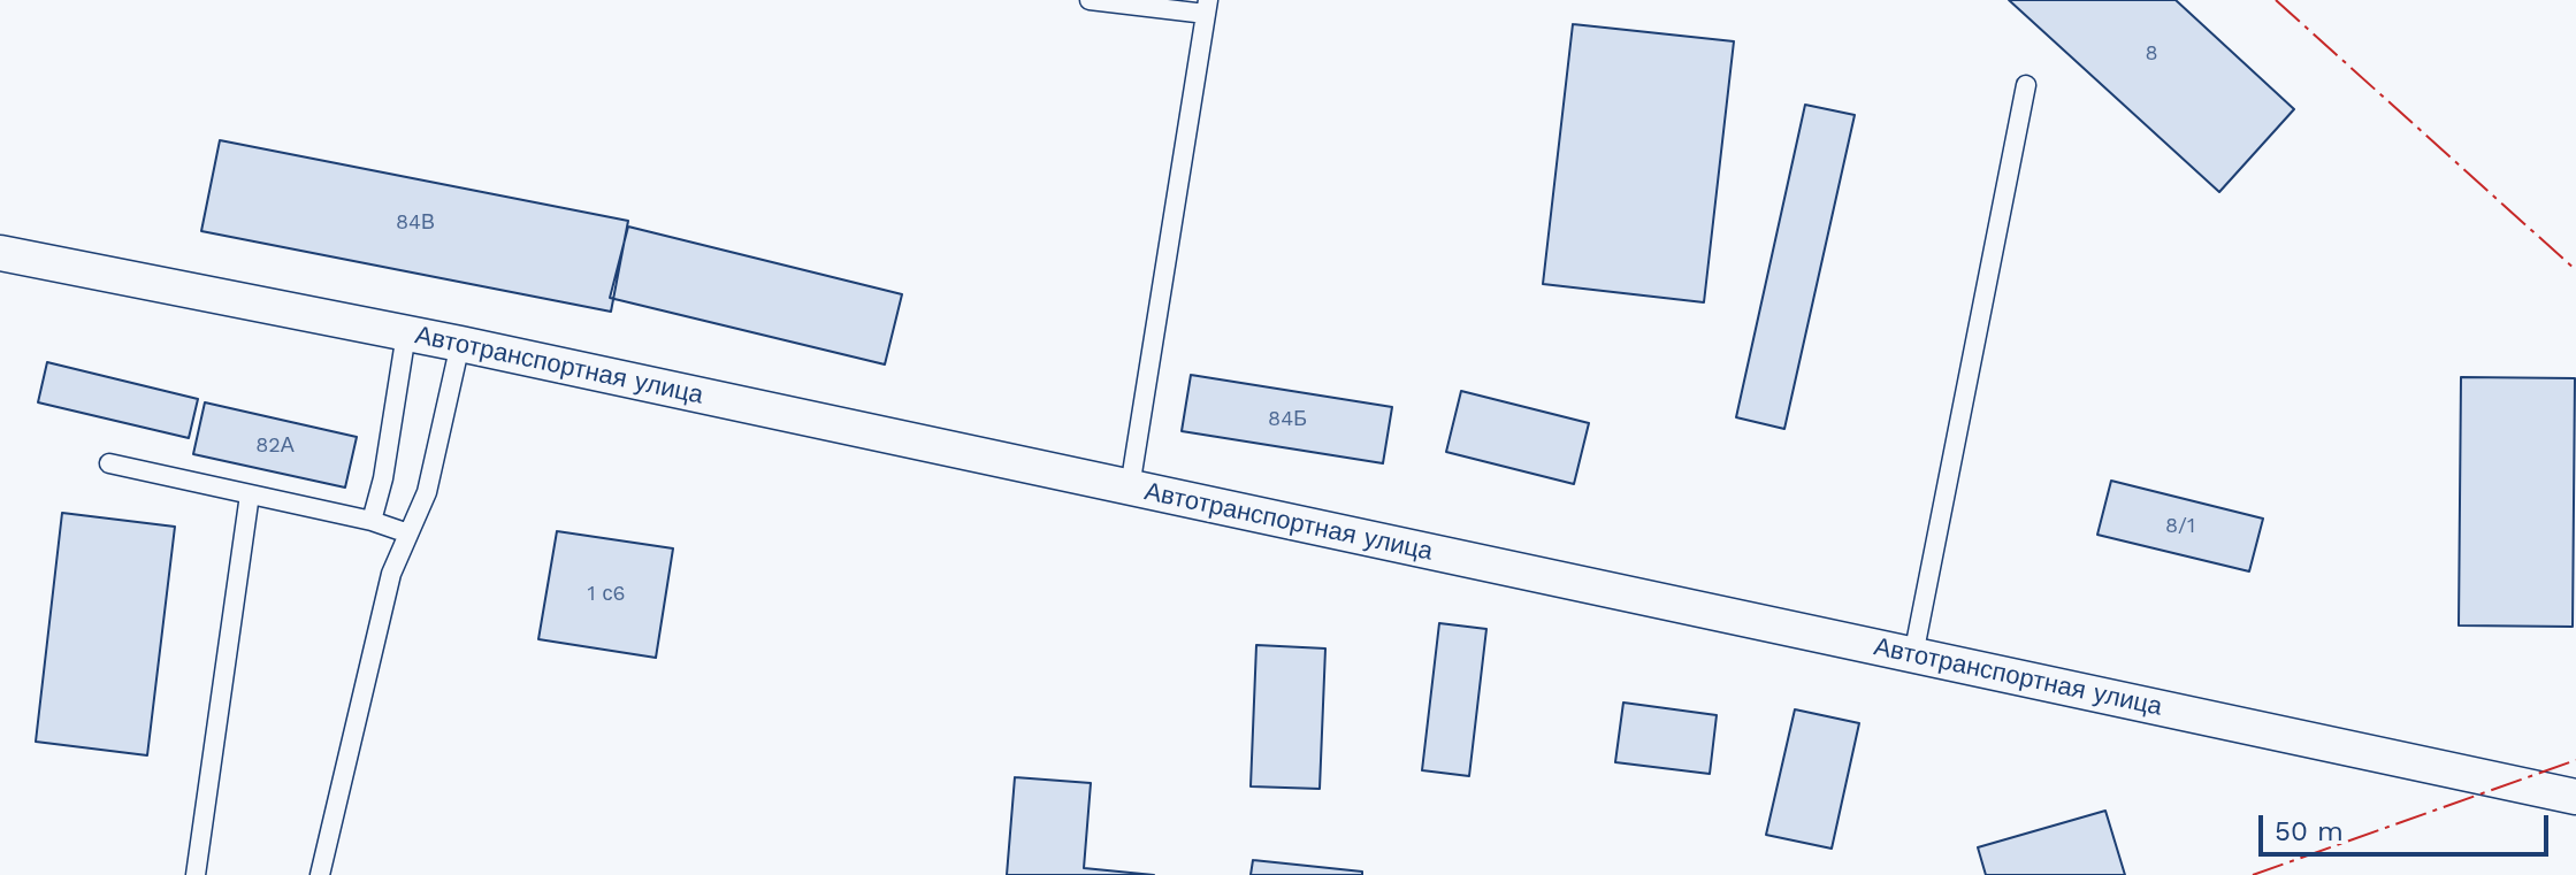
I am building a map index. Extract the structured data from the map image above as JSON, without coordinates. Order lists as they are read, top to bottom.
{
  "streets": {
    "street": ["Автотранспортная улица"]
  },
  "house_numbers": [
    "8",
    "84В",
    "84Б",
    "82А",
    "8/1",
    "1 с6"
  ],
  "scale_bar": "50 m"
}
